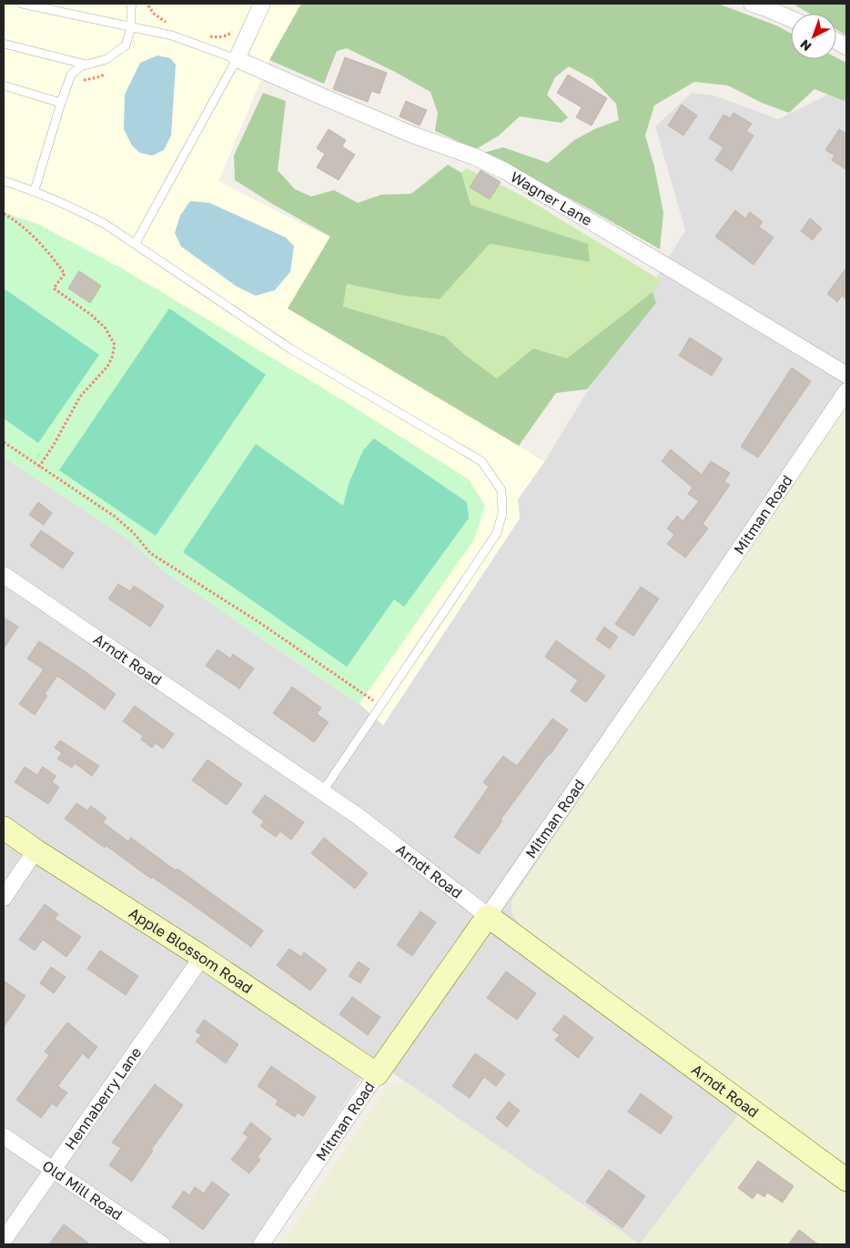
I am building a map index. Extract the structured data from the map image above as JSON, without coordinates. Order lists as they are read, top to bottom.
{
  "streets": {
    "street": [
      "Wagner Lane",
      "Mitman Road",
      "Arndt Road",
      "Apple Blossom Road",
      "Hennaberry Lane",
      "Old Mill Road"
    ]
  },
  "crossings": [
    ["Mitman Road", "Arndt Road"],
    ["Mitman Road", "Apple Blossom Road"],
    ["Apple Blossom Road", "Hennaberry Lane"],
    ["Hennaberry Lane", "Old Mill Road"]
  ],
  "north": "bottom left"
}
